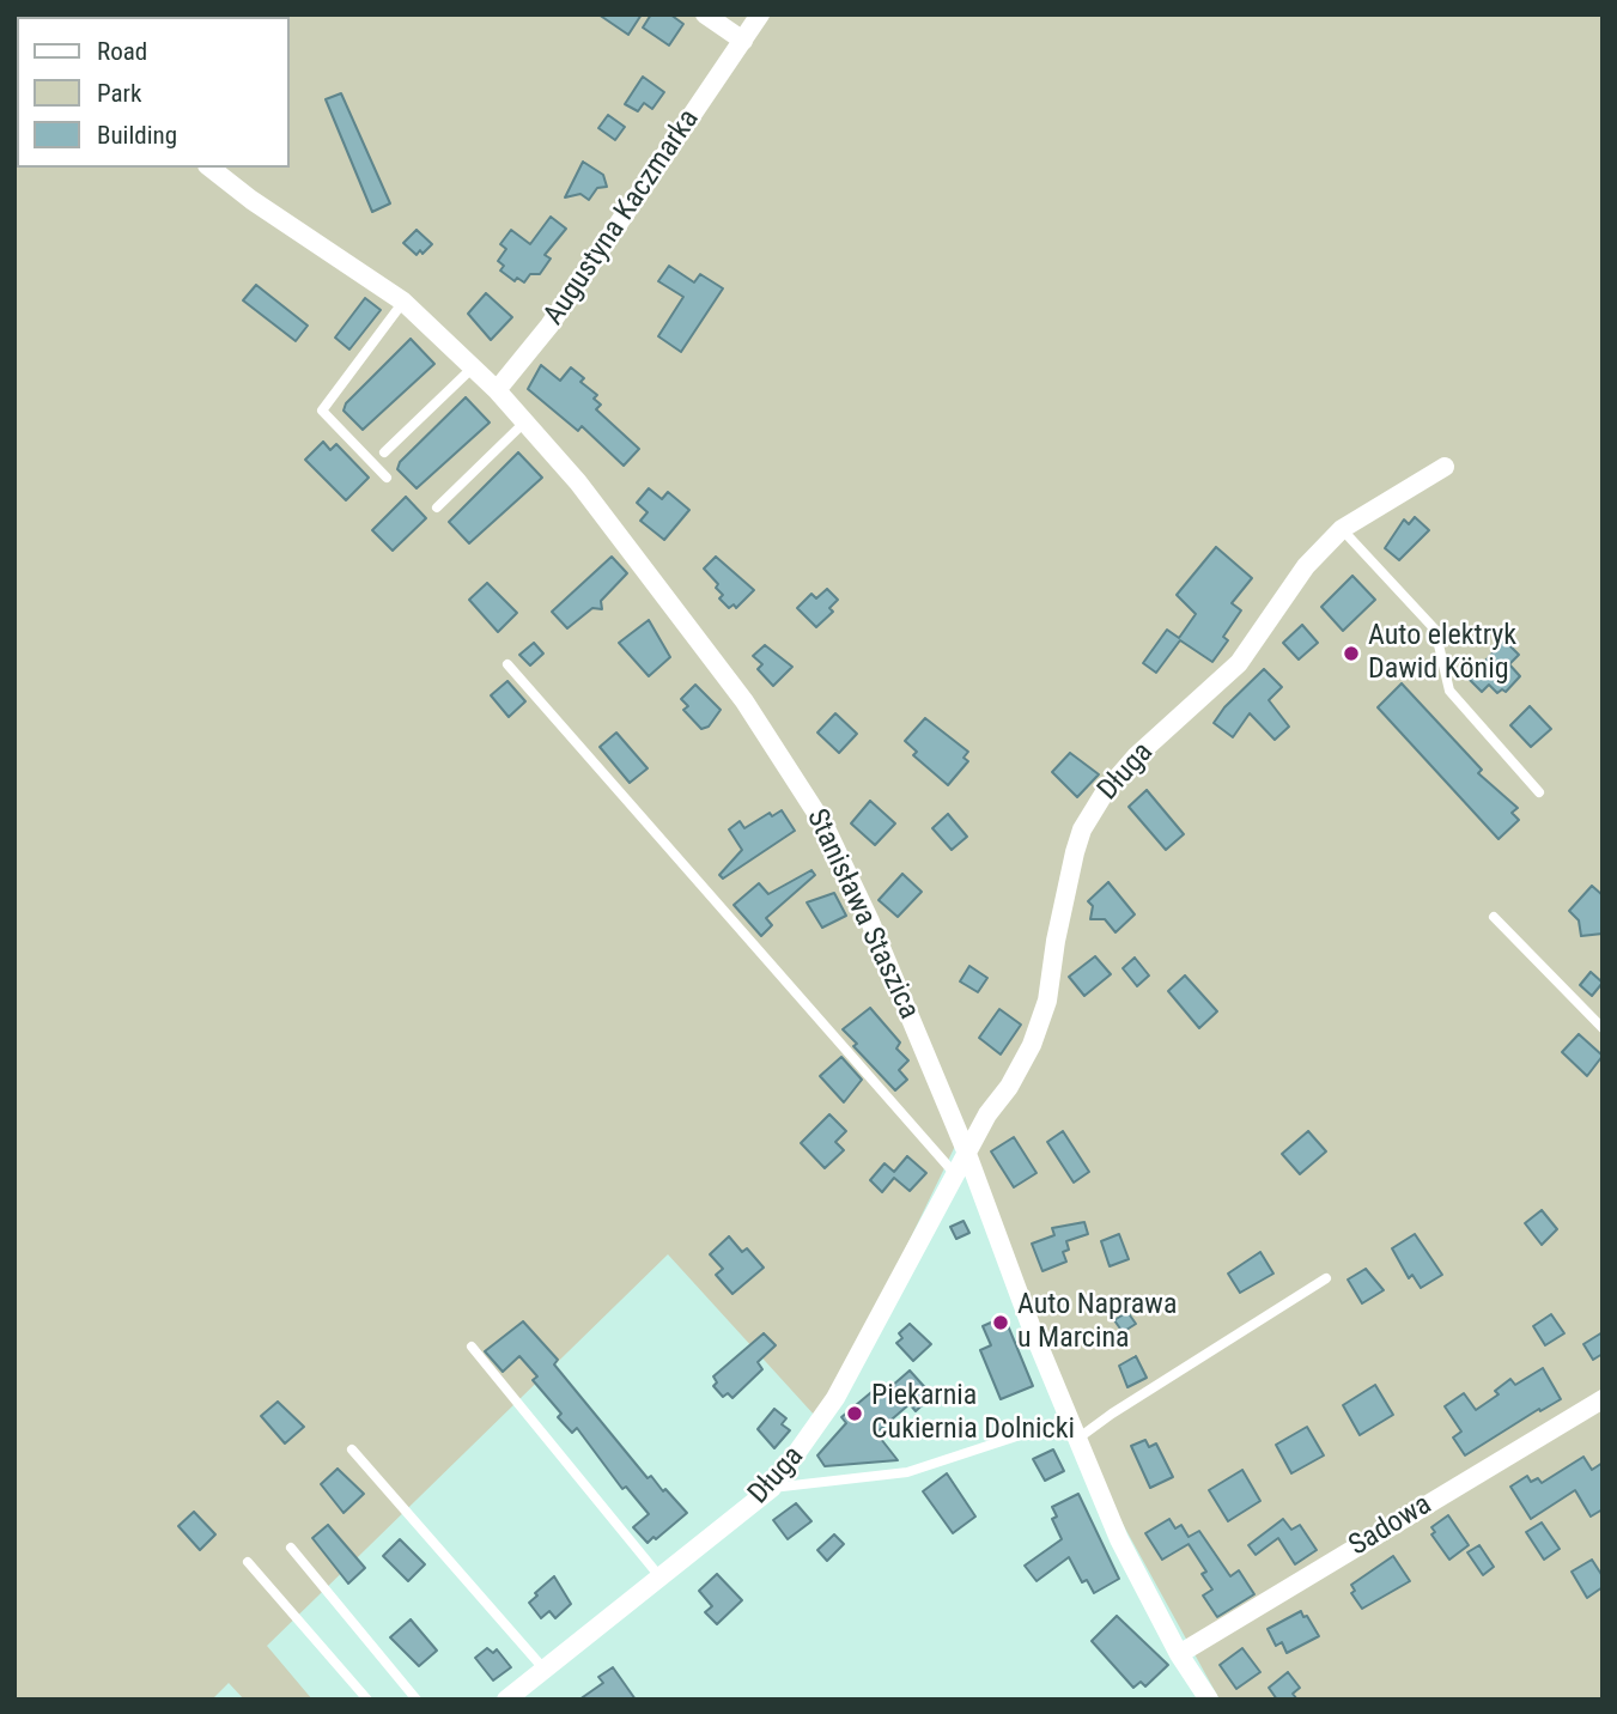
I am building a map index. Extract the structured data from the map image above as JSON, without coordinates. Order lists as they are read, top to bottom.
{
  "streets": {
    "street": [
      "Augustyna Kaczmarka",
      "Długa",
      "Stanisława Staszica",
      "Sadowa"
    ]
  },
  "crossings": [
    ["Augustyna Kaczmarka", "Stanisława Staszica"],
    ["Długa", "Stanisława Staszica"],
    ["Stanisława Staszica", "Sadowa"]
  ],
  "places": ["Auto elektryk Dawid König", "Auto Naprawa u Marcina", "Piekarnia Cukiernia Dolnicki"],
  "legend": ["Road", "Park", "Building"]
}
